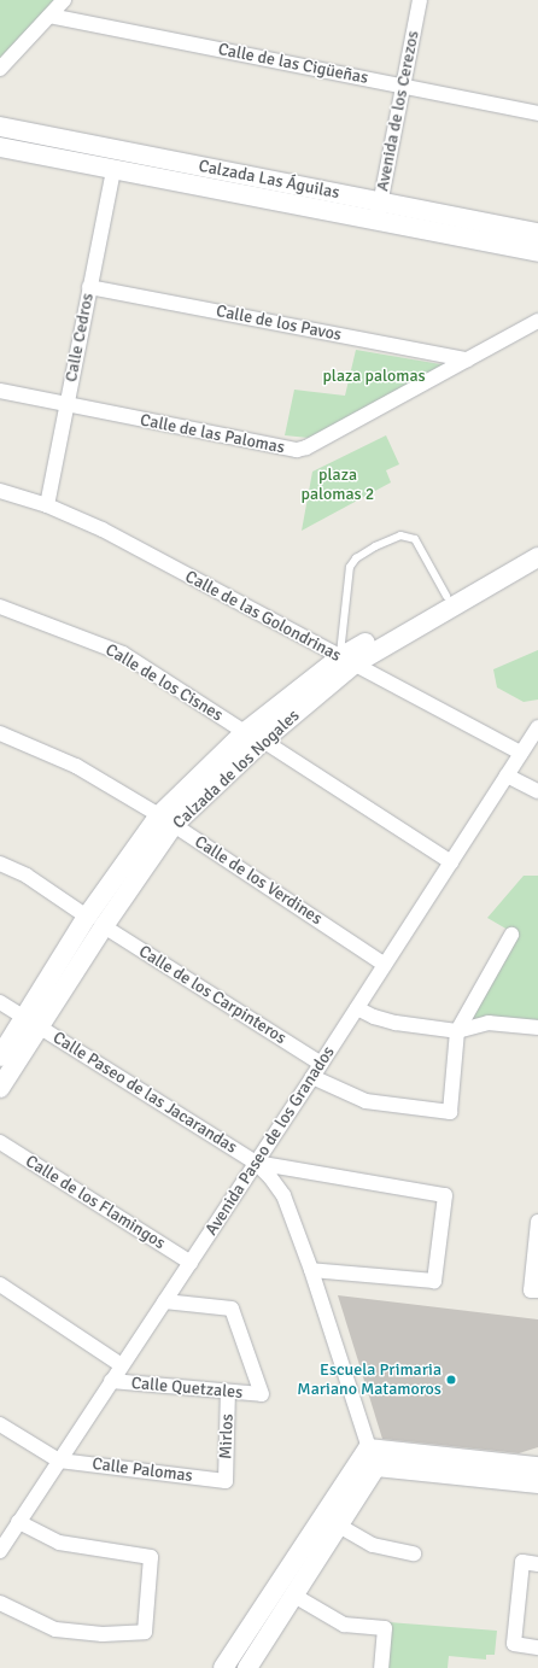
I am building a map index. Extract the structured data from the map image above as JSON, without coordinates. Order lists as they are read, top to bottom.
{
  "streets": {
    "street": [
      "Calle de las Cigüeñas",
      "Avenida de los Cerezos",
      "Calzada Las Águilas",
      "Calle de los Pavos",
      "Calle Cedros",
      "Calle de las Palomas",
      "Calle de las Golondrinas",
      "Calle de los Cisnes",
      "Calzada de los Nogales",
      "Calle de los Verdines",
      "Calle de los Carpinteros",
      "Calle Paseo de las Jacarandas",
      "Avenida Paseo de los Granados",
      "Calle de los Flamingos",
      "Calle Quetzales",
      "Mirlos",
      "Calle Palomas"
    ]
  },
  "crossings": [
    ["Calle de las Cigüeñas", "Avenida de los Cerezos"],
    ["Avenida de los Cerezos", "Calzada Las Águilas"],
    ["Calzada Las Águilas", "Calle Cedros"],
    ["Calle de los Pavos", "Calle Cedros"],
    ["Calle de los Pavos", "Calle de las Palomas"],
    ["Calle Cedros", "Calle de las Palomas"],
    ["Calle Cedros", "Calle de las Golondrinas"],
    ["Calle de las Golondrinas", "Calzada de los Nogales"],
    ["Calle de las Golondrinas", "Avenida Paseo de los Granados"],
    ["Calle de los Cisnes", "Calzada de los Nogales"],
    ["Calzada de los Nogales", "Calle de los Verdines"],
    ["Calzada de los Nogales", "Calle de los Carpinteros"],
    ["Calzada de los Nogales", "Calle Paseo de las Jacarandas"],
    ["Calle de los Verdines", "Avenida Paseo de los Granados"],
    ["Calle de los Carpinteros", "Avenida Paseo de los Granados"],
    ["Calle Paseo de las Jacarandas", "Avenida Paseo de los Granados"],
    ["Avenida Paseo de los Granados", "Calle de los Flamingos"],
    ["Avenida Paseo de los Granados", "Calle Quetzales"],
    ["Avenida Paseo de los Granados", "Calle Palomas"],
    ["Calle Quetzales", "Mirlos"],
    ["Mirlos", "Calle Palomas"]
  ],
  "parks": ["plaza palomas", "plaza palomas 2"],
  "places": ["Escuela Primaria Mariano Matamoros"]
}
